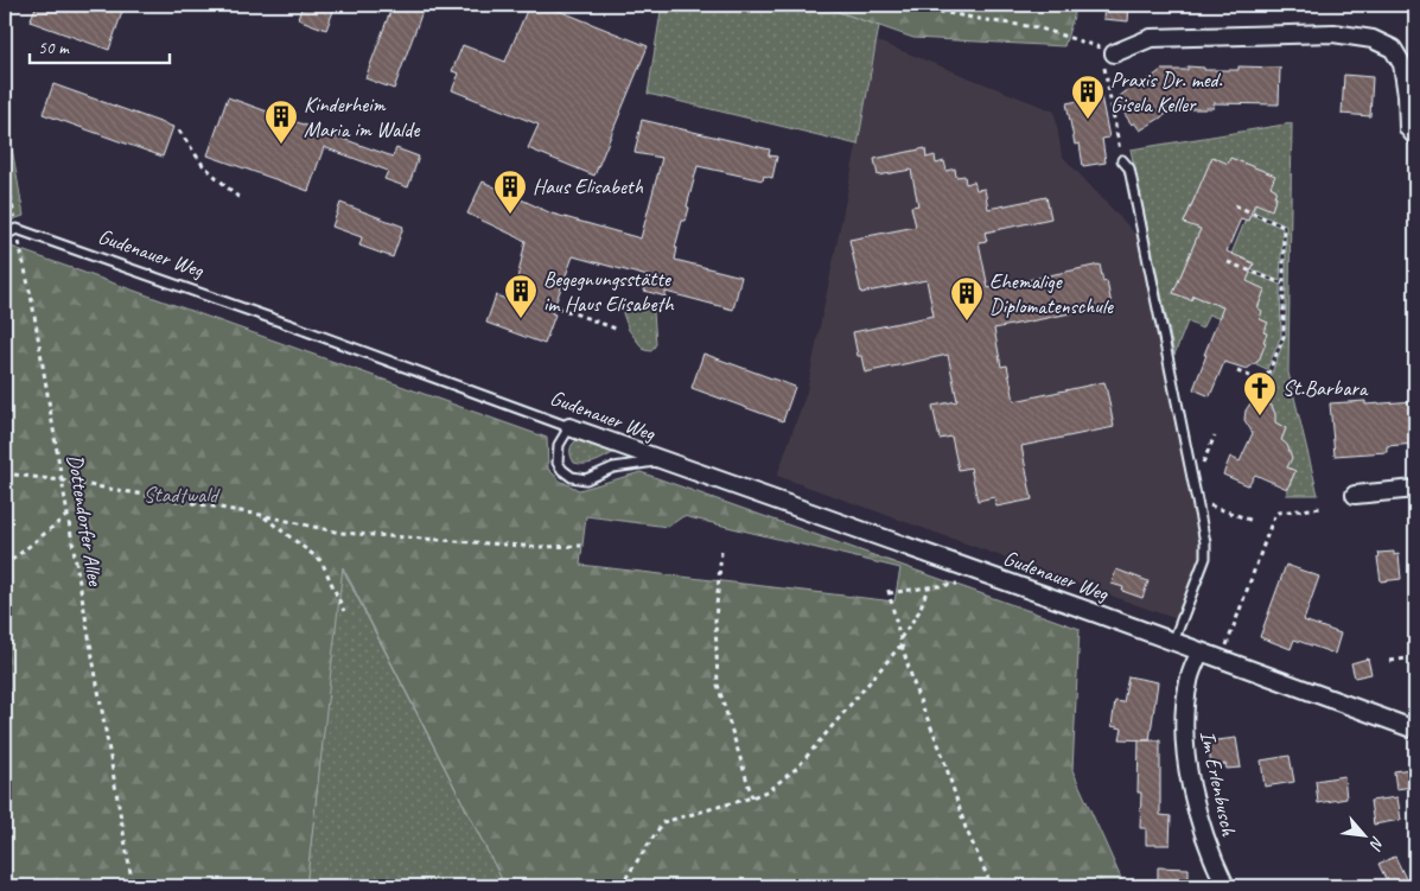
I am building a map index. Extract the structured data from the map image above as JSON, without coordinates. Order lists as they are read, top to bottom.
{
  "streets": {
    "street": ["Gudenauer Weg", "Im Erlenbusch"],
    "path": ["Dottendorfer Allee"]
  },
  "crossings": [
    ["Gudenauer Weg", "Dottendorfer Allee"],
    ["Gudenauer Weg", "Im Erlenbusch"]
  ],
  "parks": ["Stadtwald"],
  "places": {
    "building": [
      "Praxis Dr. med. Gisela Keller",
      "Kinderheim Maria im Walde",
      "Haus Elisabeth",
      "Begegnungsstätte im Haus Elisabeth",
      "Ehemalige Diplomatenschule"
    ],
    "church": ["St.Barbara"]
  },
  "scale_bar": "50 m",
  "north": "bottom right"
}
